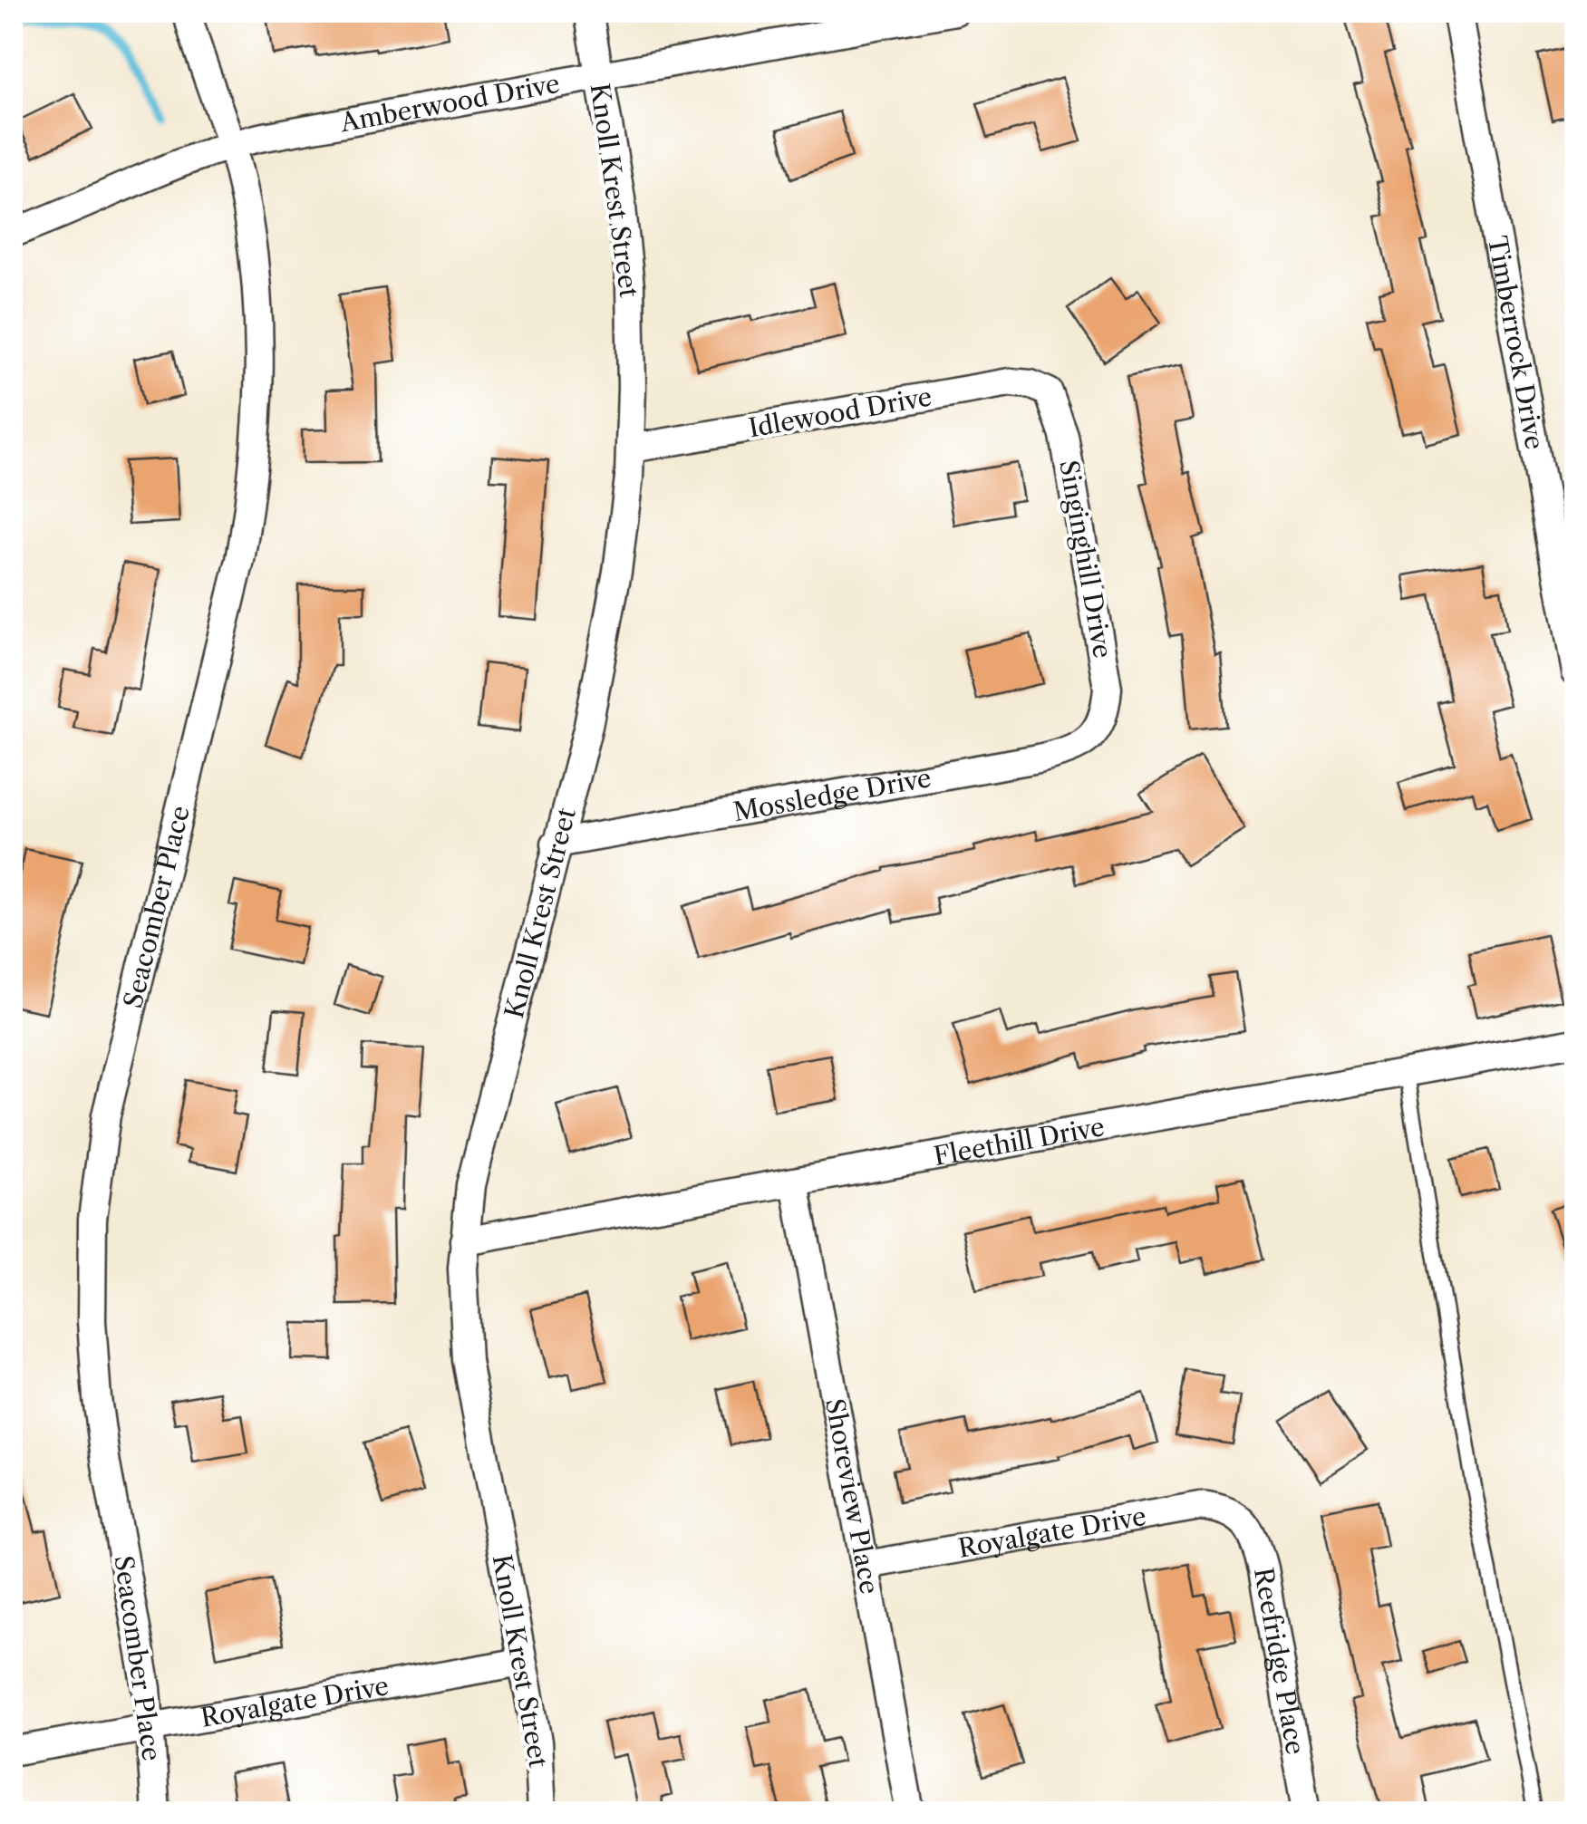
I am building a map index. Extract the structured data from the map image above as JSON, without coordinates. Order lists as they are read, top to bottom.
{
  "streets": {
    "street": [
      "Amberwood Drive",
      "Knoll Krest Street",
      "Timberrock Drive",
      "Idlewood Drive",
      "Singinghill Drive",
      "Mossledge Drive",
      "Seacomber Place",
      "Fleethill Drive",
      "Shoreview Place",
      "Royalgate Drive",
      "Reefridge Place"
    ]
  },
  "crossings": [
    ["Amberwood Drive", "Knoll Krest Street"],
    ["Amberwood Drive", "Seacomber Place"],
    ["Knoll Krest Street", "Idlewood Drive"],
    ["Knoll Krest Street", "Mossledge Drive"],
    ["Knoll Krest Street", "Fleethill Drive"],
    ["Knoll Krest Street", "Royalgate Drive"],
    ["Idlewood Drive", "Singinghill Drive"],
    ["Singinghill Drive", "Mossledge Drive"],
    ["Seacomber Place", "Royalgate Drive"],
    ["Fleethill Drive", "Shoreview Place"],
    ["Shoreview Place", "Royalgate Drive"],
    ["Royalgate Drive", "Reefridge Place"]
  ]
}
